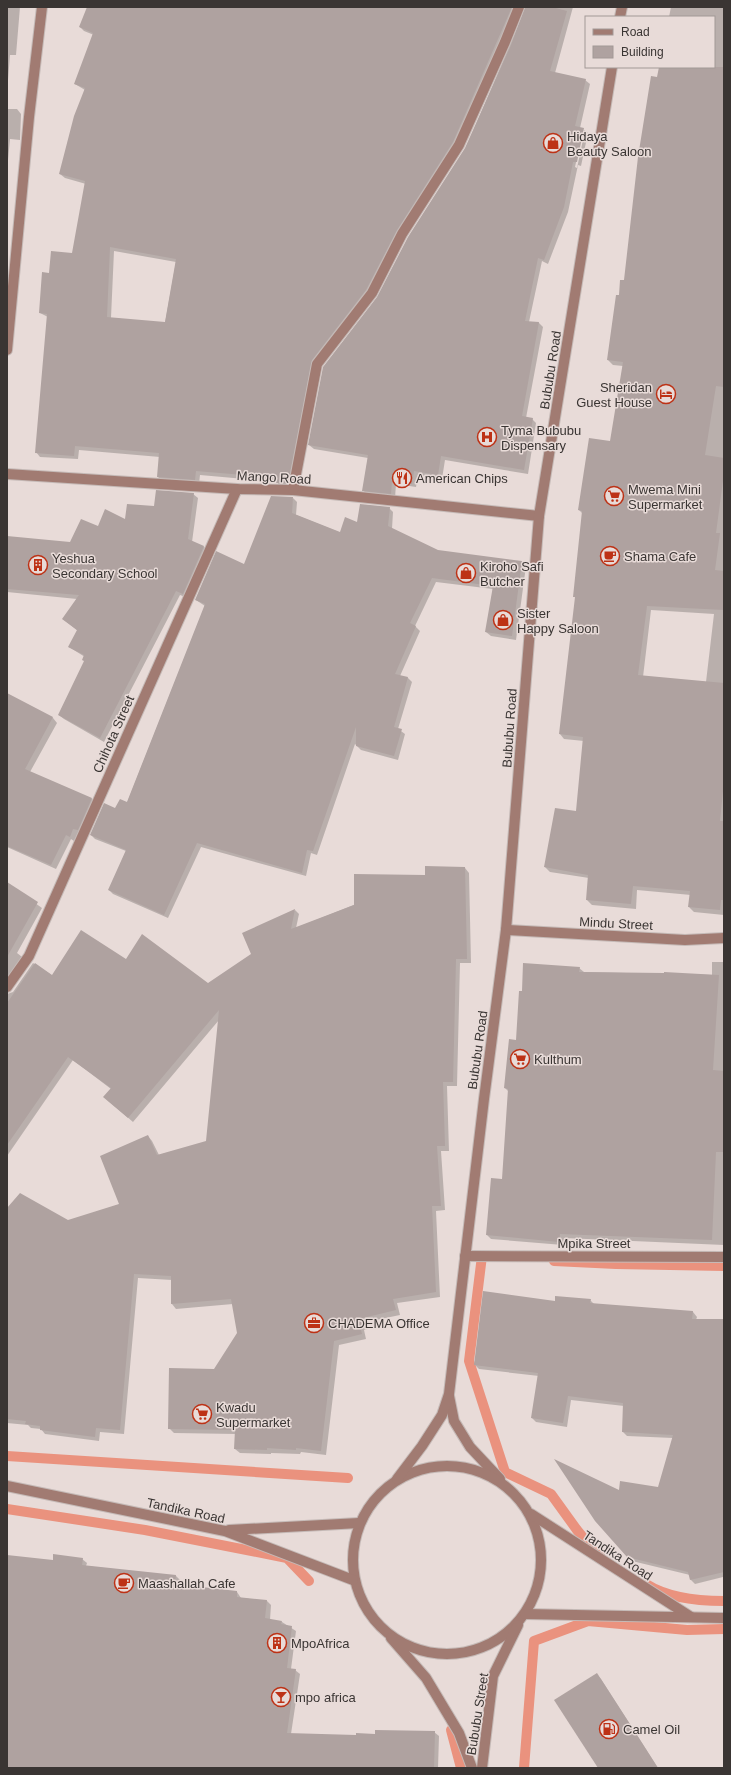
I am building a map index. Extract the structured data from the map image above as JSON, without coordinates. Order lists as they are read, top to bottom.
{
  "streets": {
    "street": [
      "Bububu Road",
      "Mango Road",
      "Chihota Street",
      "Mindu Street",
      "Mpika Street",
      "Tandika Road",
      "Bububu Street"
    ]
  },
  "crossings": [
    ["Bububu Road", "Mango Road"],
    ["Bububu Road", "Mindu Street"],
    ["Bububu Road", "Mpika Street"],
    ["Mango Road", "Chihota Street"],
    ["Tandika Road", "Bububu Street"]
  ],
  "places": {
    "shop": ["Hidaya Beauty Saloon", "Kiroho Safi Butcher", "Sister Happy Saloon"],
    "hotel": ["Sheridan Guest House"],
    "hospital": ["Tyma Bububu Dispensary"],
    "restaurant": ["American Chips"],
    "supermarket": ["Mwema Mini Supermarket", "Kulthum", "Kwadu Supermarket"],
    "cafe": ["Shama Cafe", "Maashallah Cafe"],
    "building": ["Yeshua Secondary School", "MpoAfrica"],
    "office": ["CHADEMA Office"],
    "bar": ["mpo africa"],
    "fuel station": ["Camel Oil"]
  },
  "legend": ["Road", "Building"]
}
